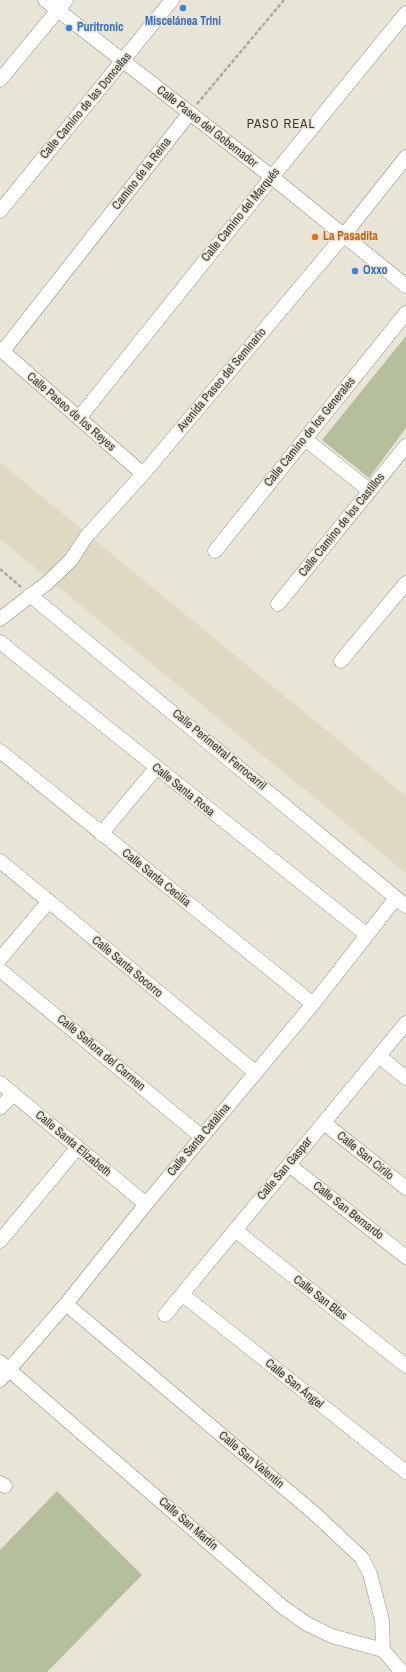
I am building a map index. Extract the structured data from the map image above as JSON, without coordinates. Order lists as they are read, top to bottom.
{
  "streets": {
    "street": [
      "Calle Camino de las Doncellas",
      "Calle Paseo del Gobernador",
      "Camino de la Reina",
      "Calle Camino del Marqués",
      "Avenida Paseo del Seminario",
      "Calle Paseo de los Reyes",
      "Calle Camino de los Generales",
      "Calle Camino de los Castillos",
      "Calle Perimetral Ferrocarril",
      "Calle Santa Rosa",
      "Calle Santa Cecilia",
      "Calle Santa Socorro",
      "Calle Señora del Carmen",
      "Calle Santa Catalina",
      "Calle Santa Elizabeth",
      "Calle San Cirilo",
      "Calle San Gaspar",
      "Calle San Bernardo",
      "Calle San Blas",
      "Calle San Ángel",
      "Calle San Valentín",
      "Calle San Martín"
    ]
  },
  "crossings": [
    ["Calle Camino de las Doncellas", "Calle Paseo del Gobernador"],
    ["Calle Paseo del Gobernador", "Camino de la Reina"],
    ["Calle Paseo del Gobernador", "Calle Camino del Marqués"],
    ["Calle Paseo del Gobernador", "Avenida Paseo del Seminario"],
    ["Camino de la Reina", "Calle Paseo de los Reyes"],
    ["Calle Camino del Marqués", "Calle Paseo de los Reyes"],
    ["Avenida Paseo del Seminario", "Calle Paseo de los Reyes"],
    ["Avenida Paseo del Seminario", "Calle Perimetral Ferrocarril"],
    ["Calle Perimetral Ferrocarril", "Calle Santa Catalina"],
    ["Calle Santa Rosa", "Calle Santa Catalina"],
    ["Calle Santa Cecilia", "Calle Santa Catalina"],
    ["Calle Santa Socorro", "Calle Santa Catalina"],
    ["Calle Señora del Carmen", "Calle Santa Catalina"],
    ["Calle Santa Catalina", "Calle Santa Elizabeth"],
    ["Calle Santa Catalina", "Calle San Valentín"],
    ["Calle Santa Catalina", "Calle San Martín"],
    ["Calle San Cirilo", "Calle San Gaspar"],
    ["Calle San Gaspar", "Calle San Bernardo"],
    ["Calle San Gaspar", "Calle San Blas"],
    ["Calle San Gaspar", "Calle San Ángel"],
    ["Calle San Valentín", "Calle San Martín"]
  ],
  "districts": ["PASO REAL"],
  "places": [
    "Miscelánea Trini",
    "Puritronic",
    "La Pasadita",
    "Oxxo"
  ]
}
